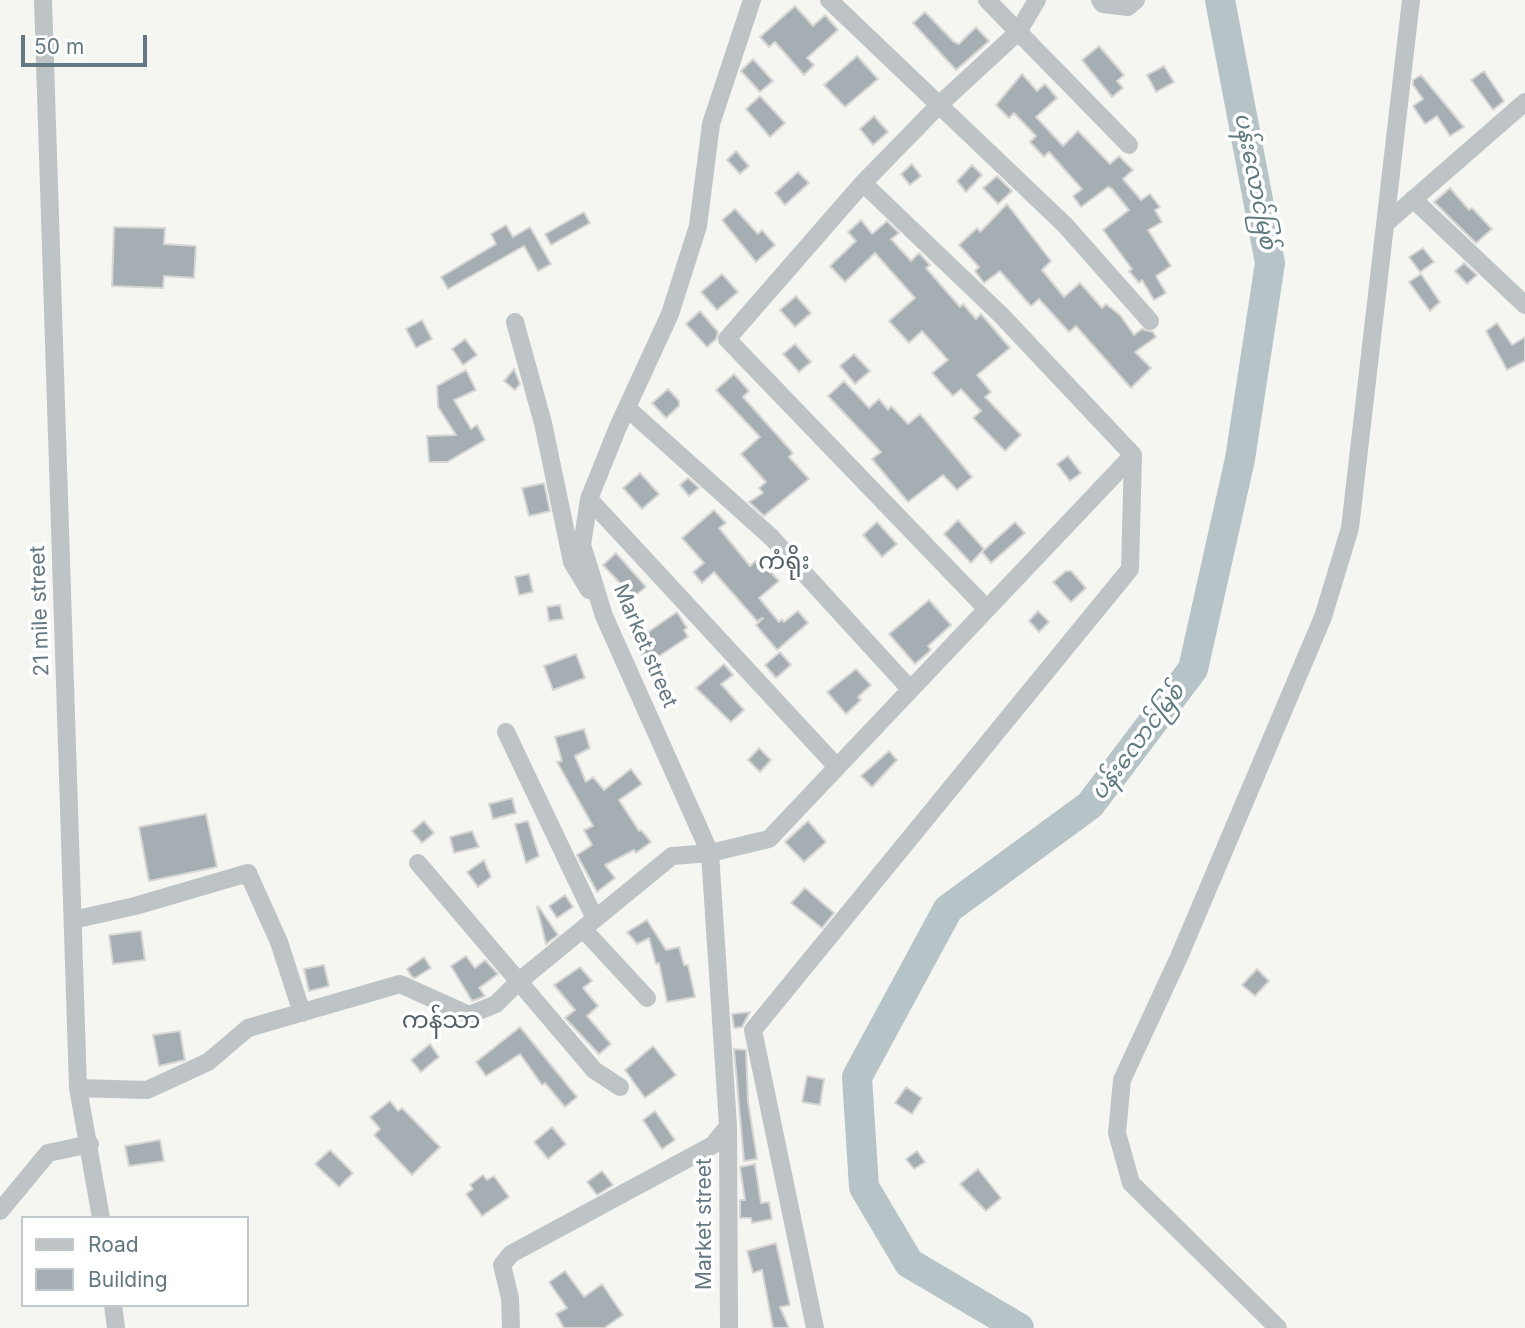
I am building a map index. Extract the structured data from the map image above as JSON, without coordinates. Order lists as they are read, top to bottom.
{
  "streets": {
    "street": ["21 mile street", "Market street"]
  },
  "districts": ["ကံရိုး", "ကန်သာ"],
  "water": ["ပန်းလောင်မြစ်"],
  "legend": ["Road", "Building"],
  "scale_bar": "50 m"
}
